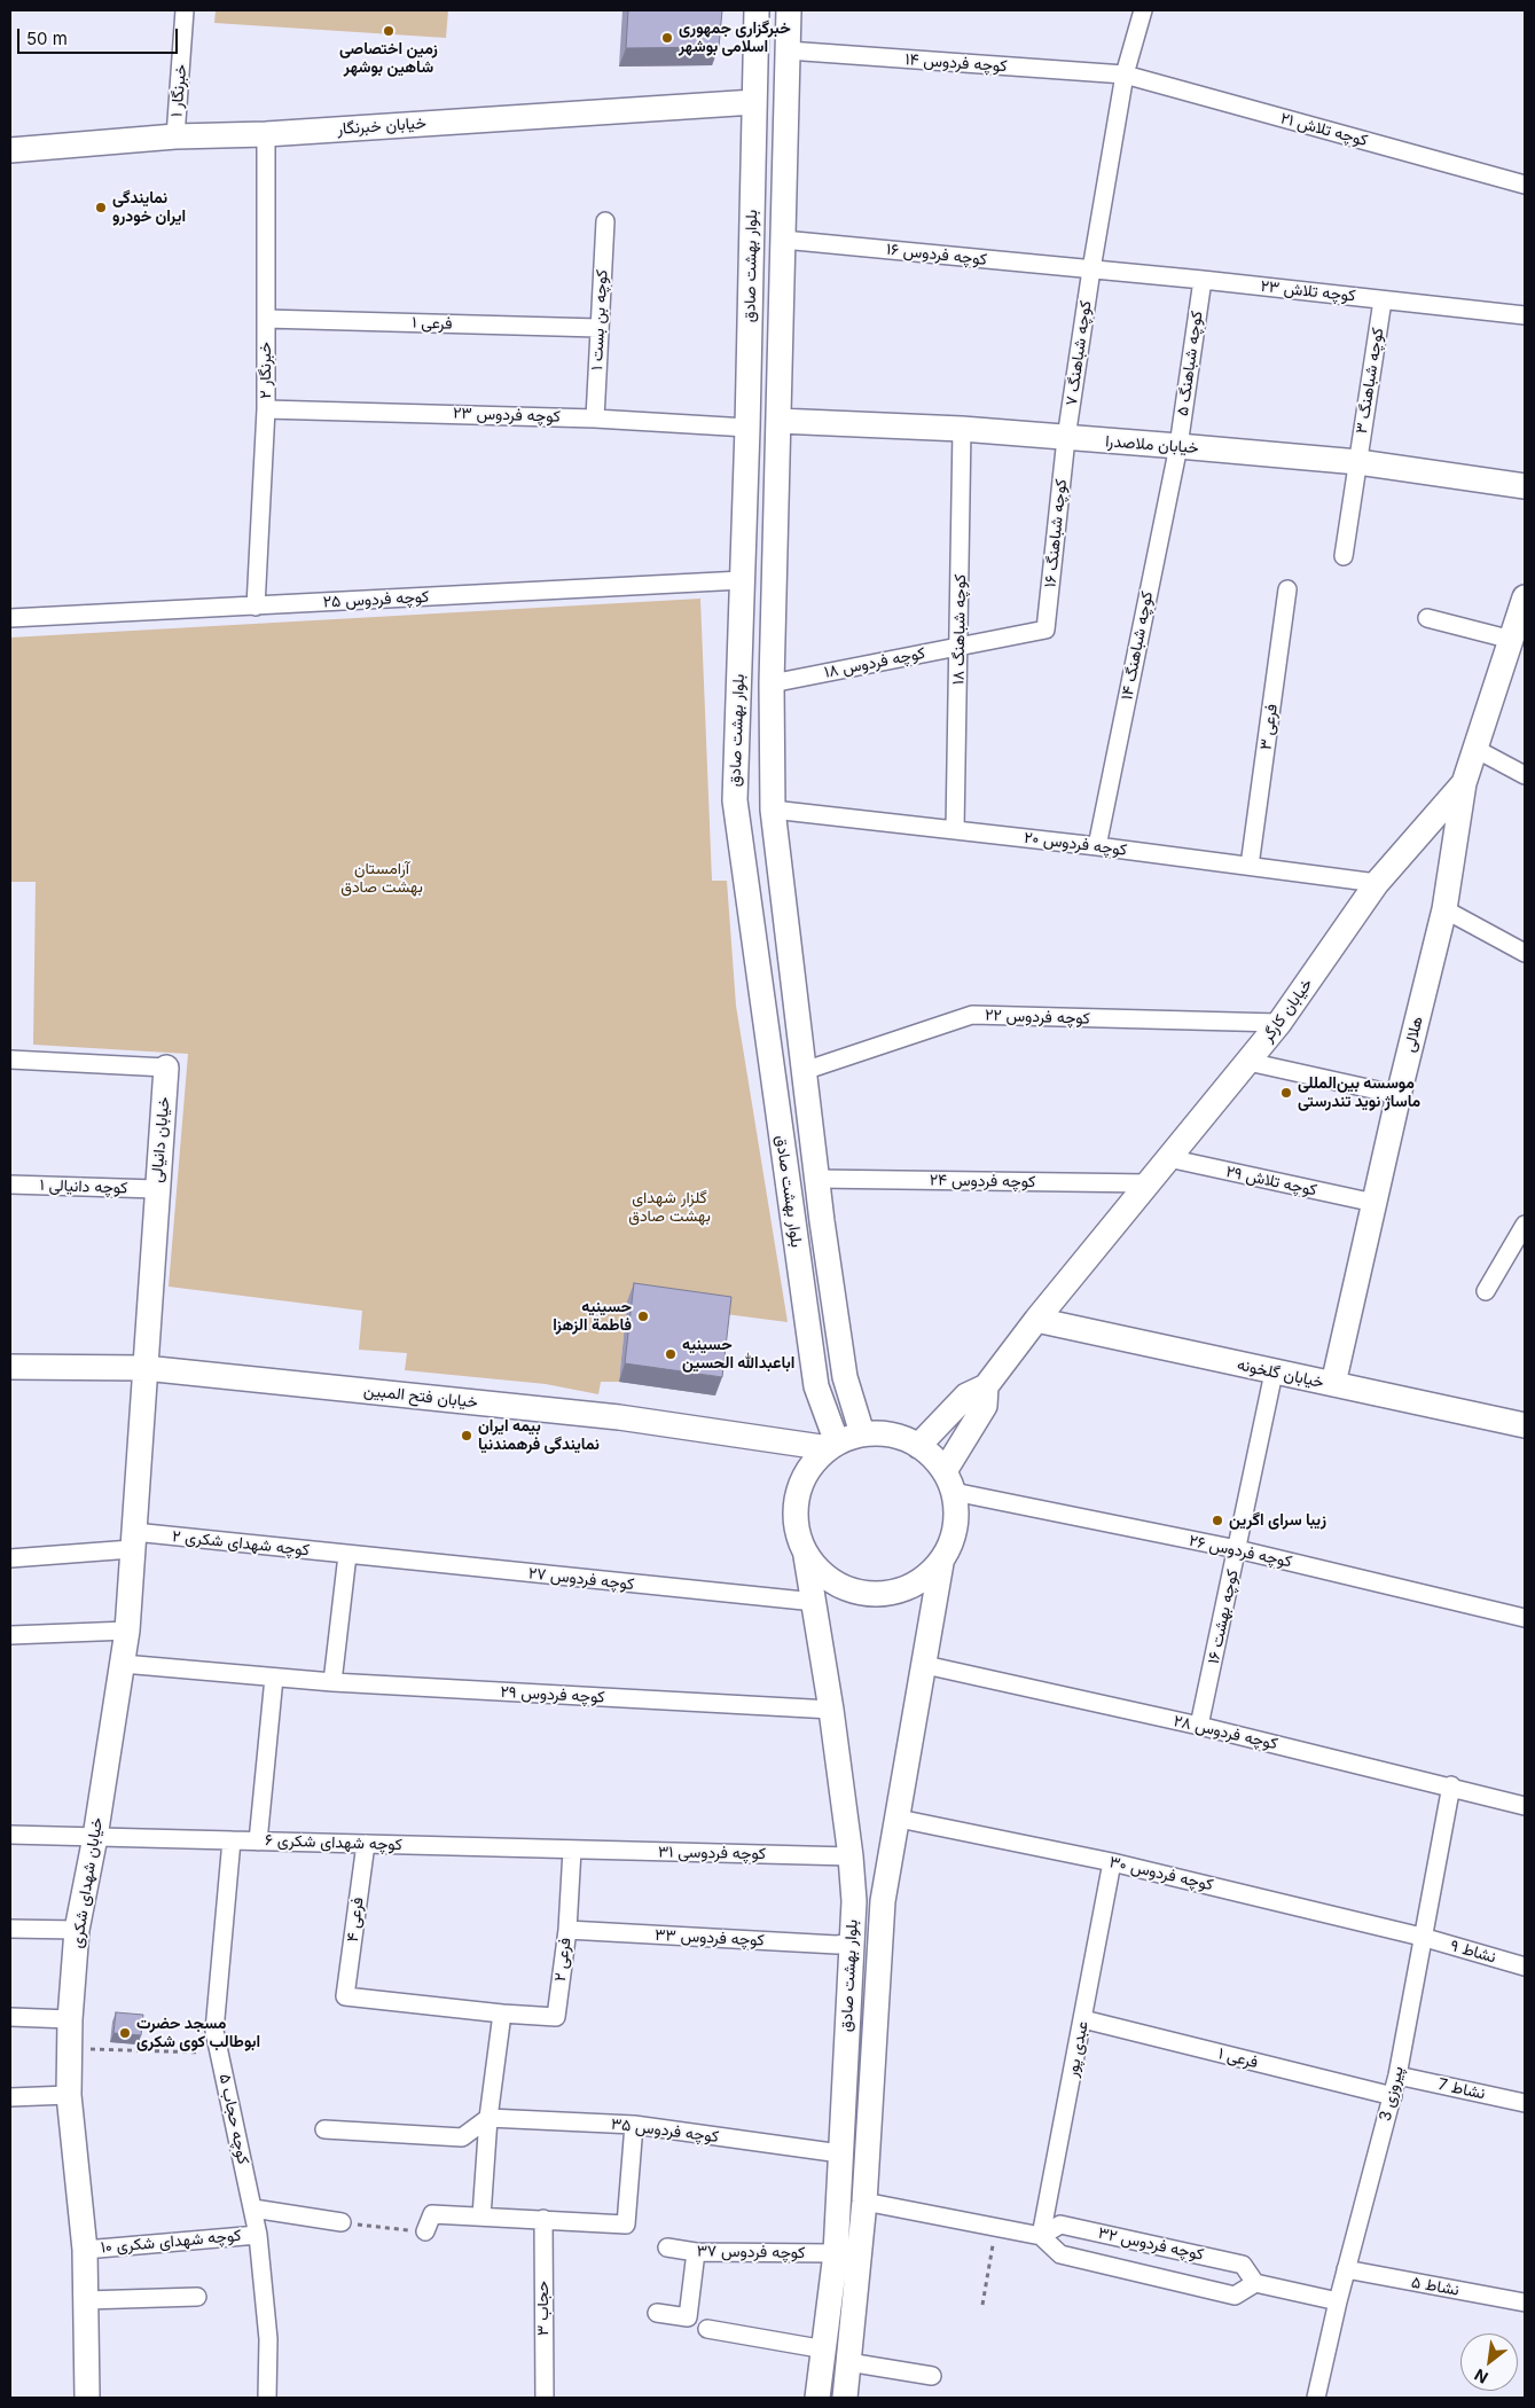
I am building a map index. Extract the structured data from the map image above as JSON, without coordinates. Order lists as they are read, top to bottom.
{
  "streets": {
    "street": [
      "کوچه فردوس ۱۴",
      "خبرنگار ۱",
      "خیابان خبرنگار",
      "کوچه تلاش ۲۱",
      "کوچه فردوس ۱۶",
      "بلوار بهشت صادق",
      "کوچه تلاش ۲۳",
      "کوچه بن بست ۱",
      "فرعی ۱",
      "کوچه شباهنگ ۷",
      "کوچه شباهنگ ۵",
      "خبرنگار ۲",
      "کوچه شباهنگ ۳",
      "کوچه فردوس ۲۳",
      "خیابان ملاصدرا",
      "کوچه شباهنگ ۱۶",
      "کوچه فردوس ۲۵",
      "کوچه شباهنگ ۱۸",
      "کوچه شباهنگ ۱۴",
      "کوچه فردوس ۱۸",
      "فرعی ۳",
      "کوچه فردوس ۲۰",
      "خیابان کارگر",
      "کوچه فردوس ۲۲",
      "هلالی",
      "خیابان دانیالی",
      "کوچه فردوس ۲۴",
      "کوچه تلاش ۲۹",
      "کوچه دانیالی ۱",
      "خیابان گلخونه",
      "خیابان فتح المبین",
      "کوچه شهدای شکری ۲",
      "کوچه فردوس ۲۶",
      "کوچه فردوس ۲۷",
      "کوچه بهشت ۱۶",
      "کوچه فردوس ۲۹",
      "کوچه فردوس ۲۸",
      "کوچه شهدای شکری ۶",
      "کوچه فردوسی ۳۱",
      "کوچه فردوس ۳۰",
      "خیابان شهدای شکری",
      "فرعی ۴",
      "کوچه فردوس ۳۳",
      "نشاط ۹",
      "فرعی ۲",
      "عبدی پور",
      "نشاط 7",
      "پیروزی 3",
      "کوچه حجاب ۵",
      "کوچه فردوس ۳۵",
      "کوچه شهدای شکری ۱۰",
      "کوچه فردوس ۳۲",
      "کوچه فردوس ۳۷",
      "نشاط ۵",
      "حجاب ۳"
    ]
  },
  "crossings": [
    ["کوچه فردوس ۱۴", "کوچه تلاش ۲۱"],
    ["کوچه فردوس ۱۴", "بلوار بهشت صادق"],
    ["کوچه فردوس ۱۴", "کوچه شباهنگ ۷"],
    ["خبرنگار ۱", "خیابان خبرنگار"],
    ["خیابان خبرنگار", "بلوار بهشت صادق"],
    ["خیابان خبرنگار", "خبرنگار ۲"],
    ["کوچه تلاش ۲۱", "کوچه شباهنگ ۷"],
    ["کوچه فردوس ۱۶", "بلوار بهشت صادق"],
    ["کوچه فردوس ۱۶", "کوچه تلاش ۲۳"],
    ["کوچه فردوس ۱۶", "کوچه شباهنگ ۷"],
    ["بلوار بهشت صادق", "کوچه فردوس ۲۳"],
    ["بلوار بهشت صادق", "خیابان ملاصدرا"],
    ["بلوار بهشت صادق", "کوچه فردوس ۲۵"],
    ["بلوار بهشت صادق", "کوچه فردوس ۱۸"],
    ["بلوار بهشت صادق", "کوچه فردوس ۲۰"],
    ["بلوار بهشت صادق", "خیابان کارگر"],
    ["بلوار بهشت صادق", "کوچه فردوس ۲۲"],
    ["بلوار بهشت صادق", "کوچه فردوس ۲۴"],
    ["بلوار بهشت صادق", "خیابان فتح المبین"],
    ["بلوار بهشت صادق", "کوچه فردوس ۲۶"],
    ["بلوار بهشت صادق", "کوچه فردوس ۲۷"],
    ["بلوار بهشت صادق", "کوچه فردوس ۲۹"],
    ["بلوار بهشت صادق", "کوچه فردوس ۲۸"],
    ["بلوار بهشت صادق", "کوچه فردوسی ۳۱"],
    ["بلوار بهشت صادق", "کوچه فردوس ۳۰"],
    ["بلوار بهشت صادق", "کوچه فردوس ۳۳"],
    ["بلوار بهشت صادق", "کوچه فردوس ۳۵"],
    ["بلوار بهشت صادق", "کوچه فردوس ۳۷"],
    ["کوچه تلاش ۲۳", "کوچه شباهنگ ۷"],
    ["کوچه تلاش ۲۳", "کوچه شباهنگ ۵"],
    ["کوچه تلاش ۲۳", "کوچه شباهنگ ۳"],
    ["کوچه بن بست ۱", "فرعی ۱"],
    ["کوچه بن بست ۱", "کوچه فردوس ۲۳"],
    ["فرعی ۱", "خبرنگار ۲"],
    ["فرعی ۱", "عبدی پور"],
    ["فرعی ۱", "پیروزی 3"],
    ["کوچه شباهنگ ۷", "خیابان ملاصدرا"],
    ["کوچه شباهنگ ۷", "کوچه شباهنگ ۱۶"],
    ["کوچه شباهنگ ۵", "خیابان ملاصدرا"],
    ["کوچه شباهنگ ۵", "کوچه شباهنگ ۱۴"],
    ["خبرنگار ۲", "کوچه فردوس ۲۳"],
    ["خبرنگار ۲", "کوچه فردوس ۲۵"],
    ["کوچه شباهنگ ۳", "خیابان ملاصدرا"],
    ["خیابان ملاصدرا", "کوچه شباهنگ ۱۶"],
    ["خیابان ملاصدرا", "کوچه شباهنگ ۱۸"],
    ["خیابان ملاصدرا", "کوچه شباهنگ ۱۴"],
    ["کوچه شباهنگ ۱۶", "کوچه فردوس ۱۸"],
    ["کوچه شباهنگ ۱۸", "کوچه فردوس ۱۸"],
    ["کوچه شباهنگ ۱۸", "کوچه فردوس ۲۰"],
    ["کوچه شباهنگ ۱۴", "کوچه فردوس ۲۰"],
    ["فرعی ۳", "کوچه فردوس ۲۰"],
    ["کوچه فردوس ۲۰", "خیابان کارگر"],
    ["خیابان کارگر", "کوچه فردوس ۲۲"],
    ["خیابان کارگر", "هلالی"],
    ["خیابان کارگر", "کوچه فردوس ۲۴"],
    ["خیابان کارگر", "کوچه تلاش ۲۹"],
    ["خیابان کارگر", "خیابان گلخونه"],
    ["خیابان کارگر", "خیابان فتح المبین"],
    ["خیابان کارگر", "کوچه فردوس ۲۶"],
    ["هلالی", "کوچه تلاش ۲۹"],
    ["هلالی", "خیابان گلخونه"],
    ["خیابان دانیالی", "کوچه دانیالی ۱"],
    ["خیابان دانیالی", "خیابان فتح المبین"],
    ["خیابان دانیالی", "خیابان شهدای شکری"],
    ["خیابان گلخونه", "کوچه بهشت ۱۶"],
    ["خیابان فتح المبین", "کوچه فردوس ۲۶"],
    ["خیابان فتح المبین", "خیابان شهدای شکری"],
    ["کوچه شهدای شکری ۲", "کوچه فردوس ۲۷"],
    ["کوچه شهدای شکری ۲", "خیابان شهدای شکری"],
    ["کوچه فردوس ۲۶", "کوچه بهشت ۱۶"],
    ["کوچه بهشت ۱۶", "کوچه فردوس ۲۸"],
    ["کوچه فردوس ۲۹", "خیابان شهدای شکری"],
    ["کوچه فردوس ۲۸", "پیروزی 3"],
    ["کوچه شهدای شکری ۶", "کوچه فردوسی ۳۱"],
    ["کوچه شهدای شکری ۶", "خیابان شهدای شکری"],
    ["کوچه شهدای شکری ۶", "فرعی ۴"],
    ["کوچه شهدای شکری ۶", "فرعی ۲"],
    ["کوچه شهدای شکری ۶", "کوچه حجاب ۵"],
    ["کوچه فردوسی ۳۱", "فرعی ۲"],
    ["کوچه فردوس ۳۰", "نشاط ۹"],
    ["کوچه فردوس ۳۰", "عبدی پور"],
    ["کوچه فردوس ۳۰", "پیروزی 3"],
    ["خیابان شهدای شکری", "کوچه شهدای شکری ۱۰"],
    ["فرعی ۴", "فرعی ۲"],
    ["کوچه فردوس ۳۳", "فرعی ۲"],
    ["نشاط ۹", "پیروزی 3"],
    ["عبدی پور", "کوچه فردوس ۳۲"],
    ["نشاط 7", "پیروزی 3"],
    ["پیروزی 3", "نشاط ۵"],
    ["کوچه حجاب ۵", "کوچه شهدای شکری ۱۰"]
  ],
  "parks": ["آرامستان بهشت صادق", "گلزار شهدای بهشت صادق"],
  "places": [
    "زمین اختصاصی شاهین بوشهر",
    "خبرگزاری جمهوری اسلامی بوشهر",
    "نمایندگی ایران خودرو",
    "موسسه بین‌المللی ماساژ نوید تندرستی",
    "حسینیه فاطمة الزهزا",
    "حسینیه اباعبدالله الحسین",
    "بیمه ایران نمایندگی فرهمندنیا",
    "زیبا سرای اگرین",
    "مسجد حضرت ابوطالب کوی شکری"
  ],
  "scale_bar": "50 m",
  "north": "bottom left"
}
